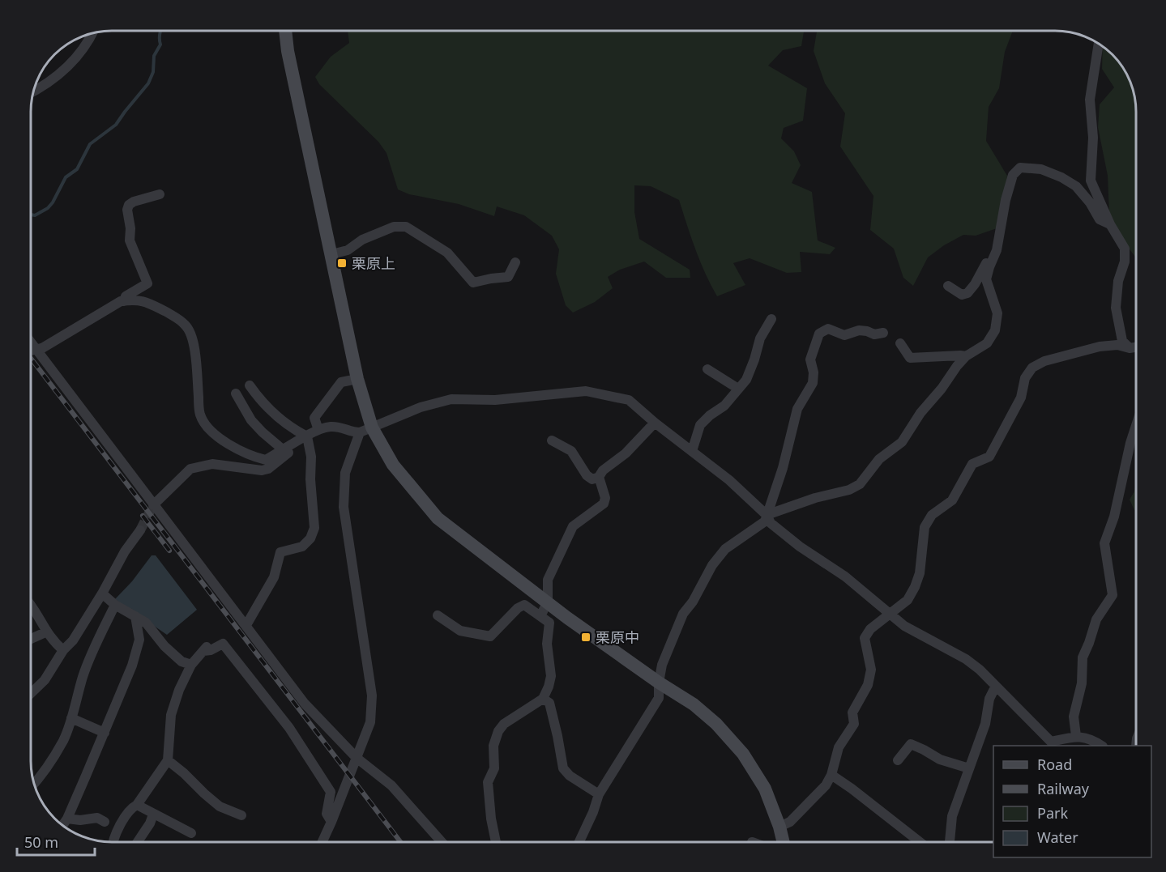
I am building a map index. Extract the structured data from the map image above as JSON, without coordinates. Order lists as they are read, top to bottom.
{
  "places": {
    "transit": ["栗原上", "栗原中"]
  },
  "legend": [
    "Road",
    "Railway",
    "Park",
    "Water"
  ],
  "scale_bar": "50 m"
}
